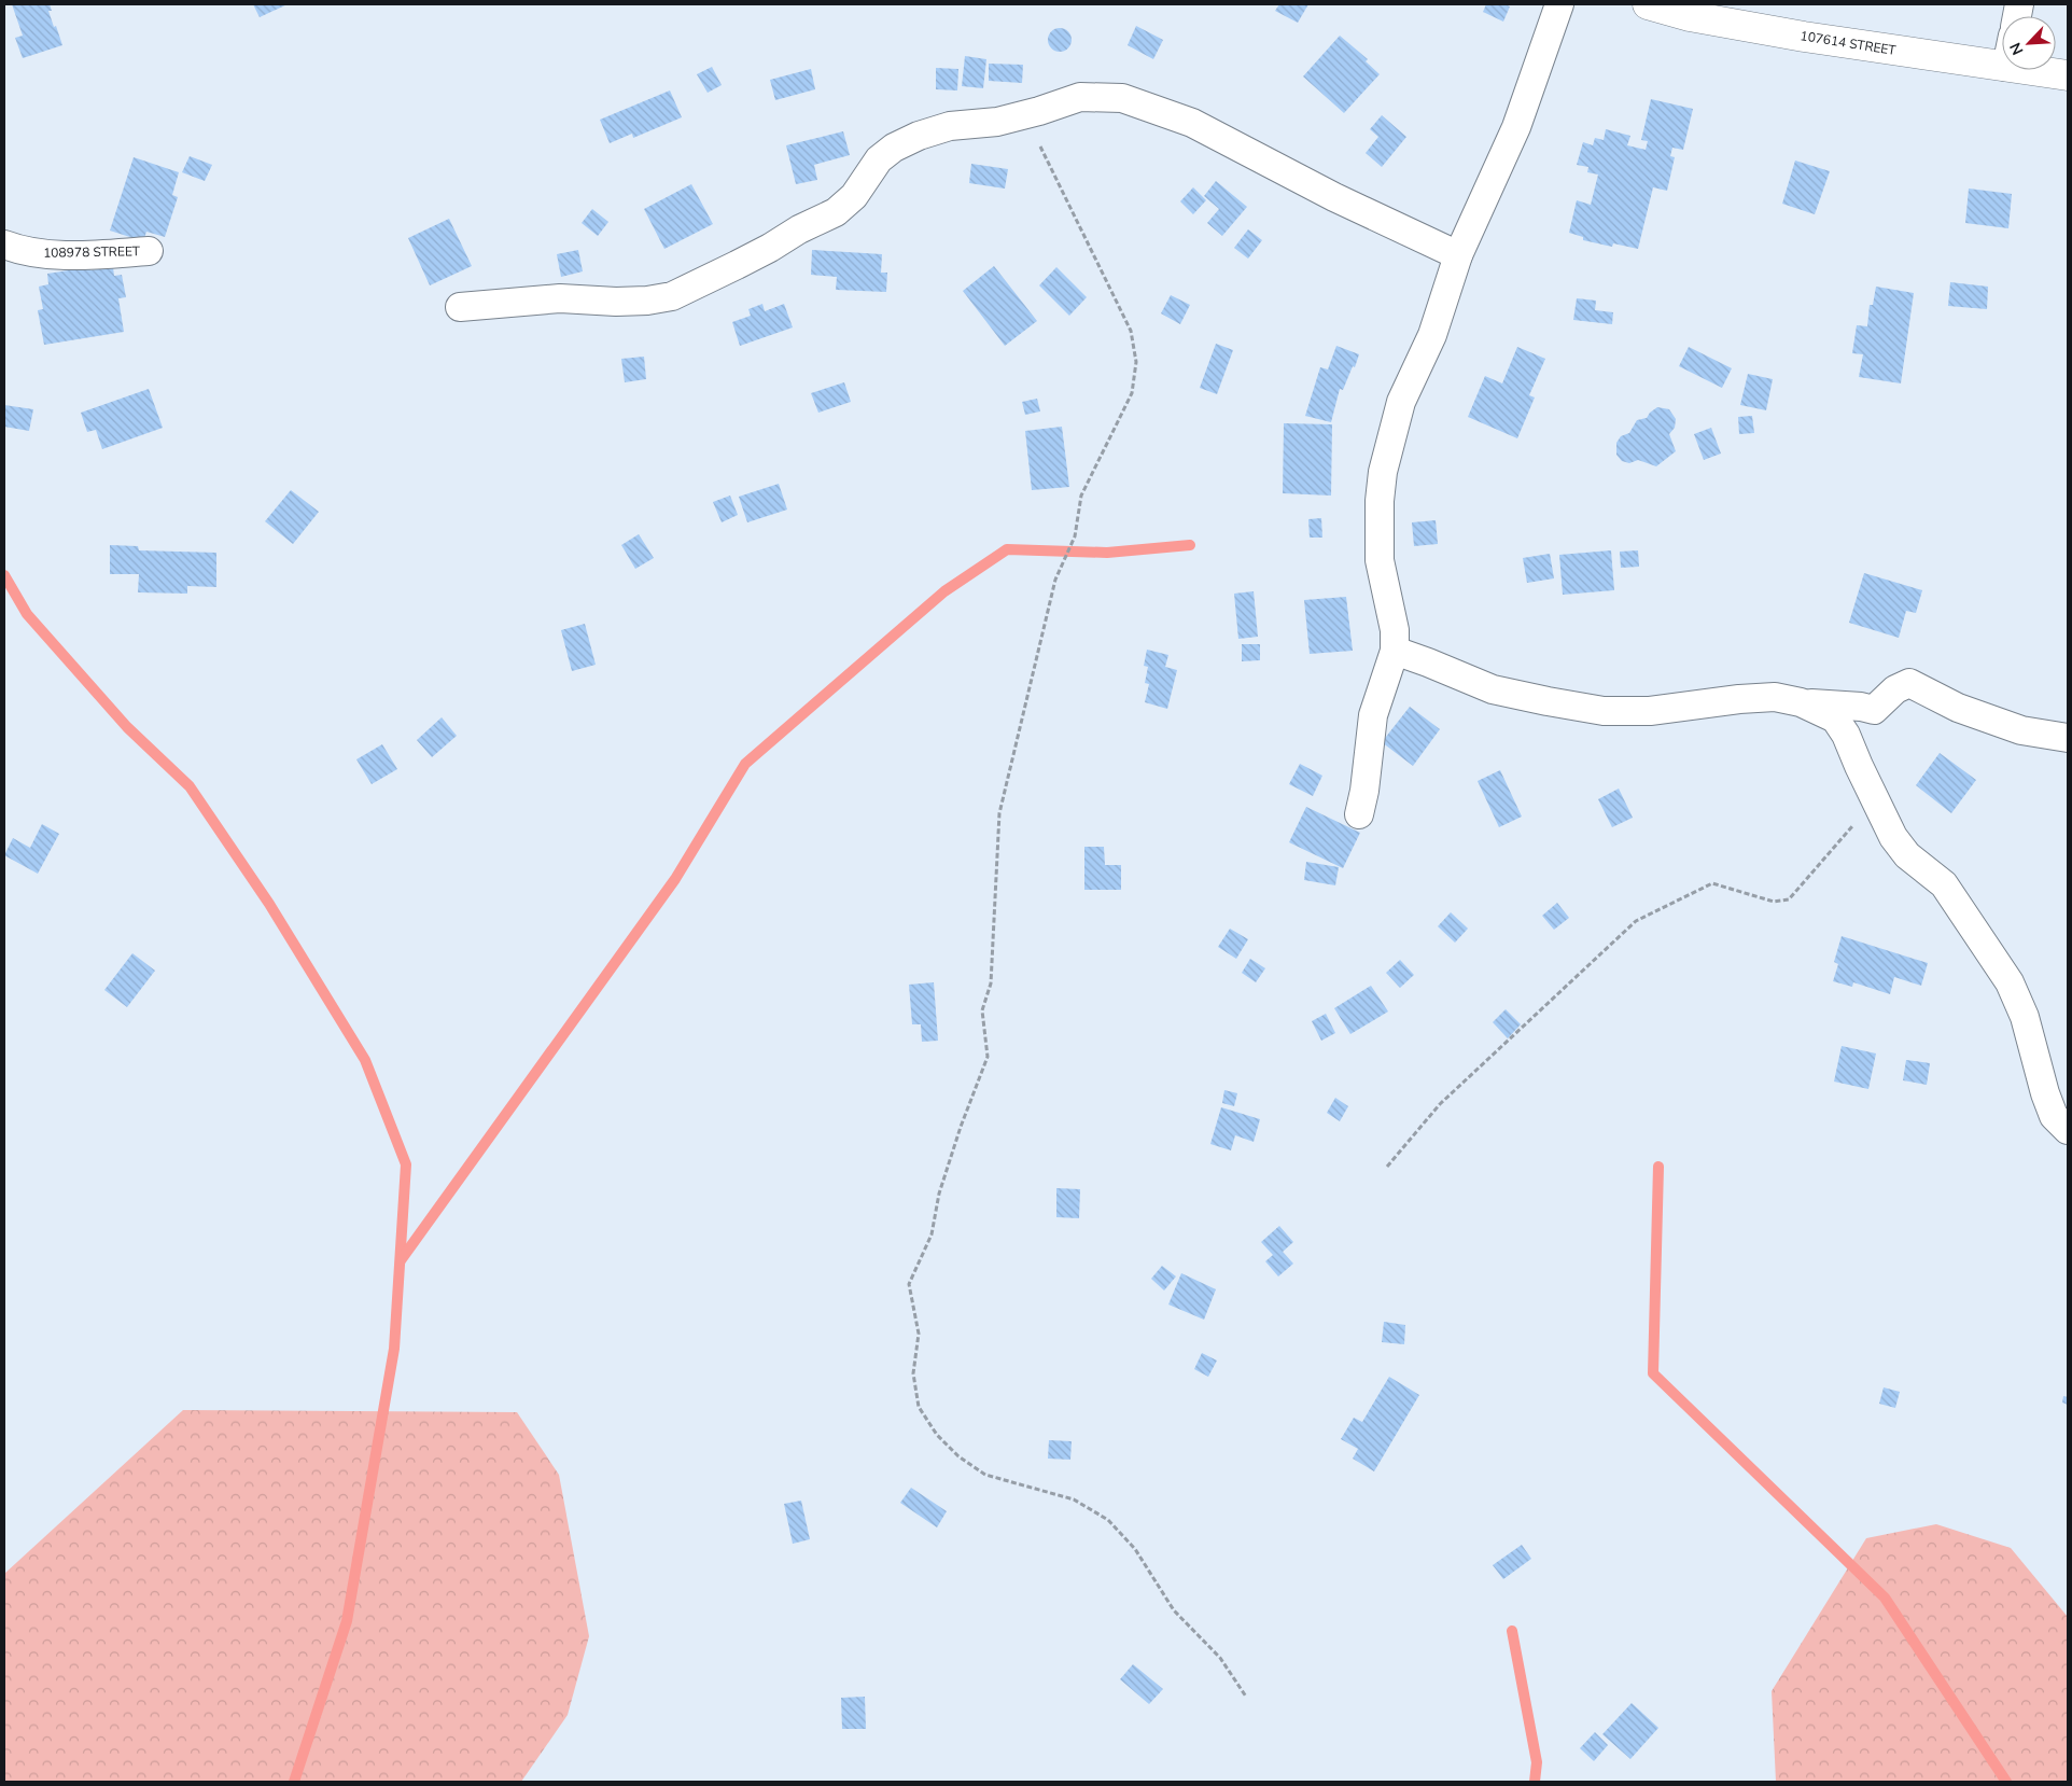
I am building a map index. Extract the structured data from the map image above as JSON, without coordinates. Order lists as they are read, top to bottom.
{
  "streets": {
    "street": ["107614 STREET", "108978 STREET"]
  },
  "north": "bottom left"
}
